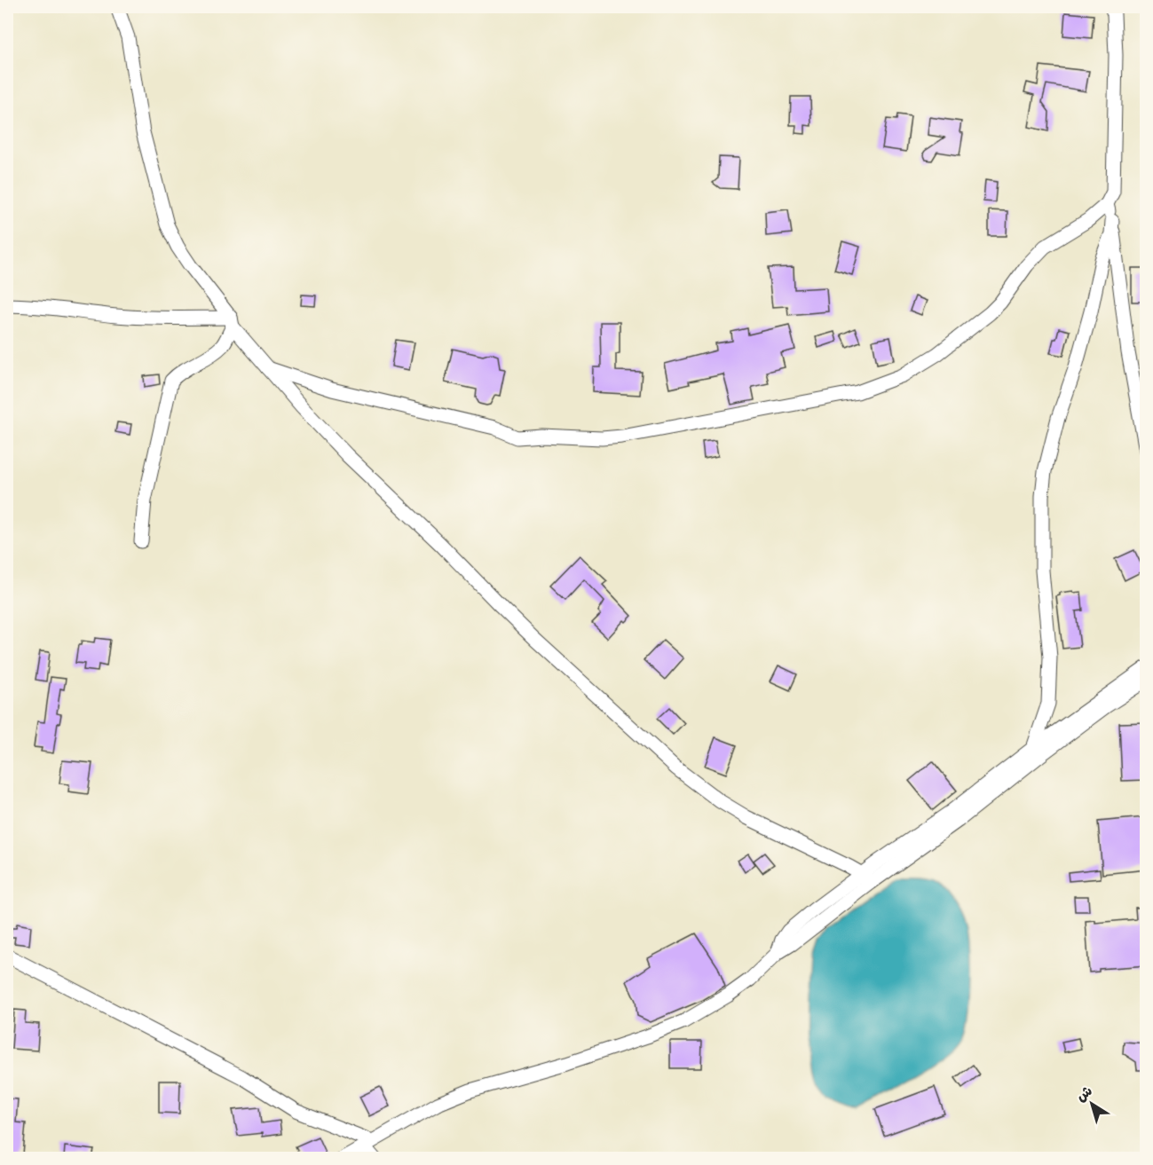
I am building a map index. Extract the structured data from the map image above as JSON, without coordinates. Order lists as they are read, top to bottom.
{
  "north": "top left"
}
